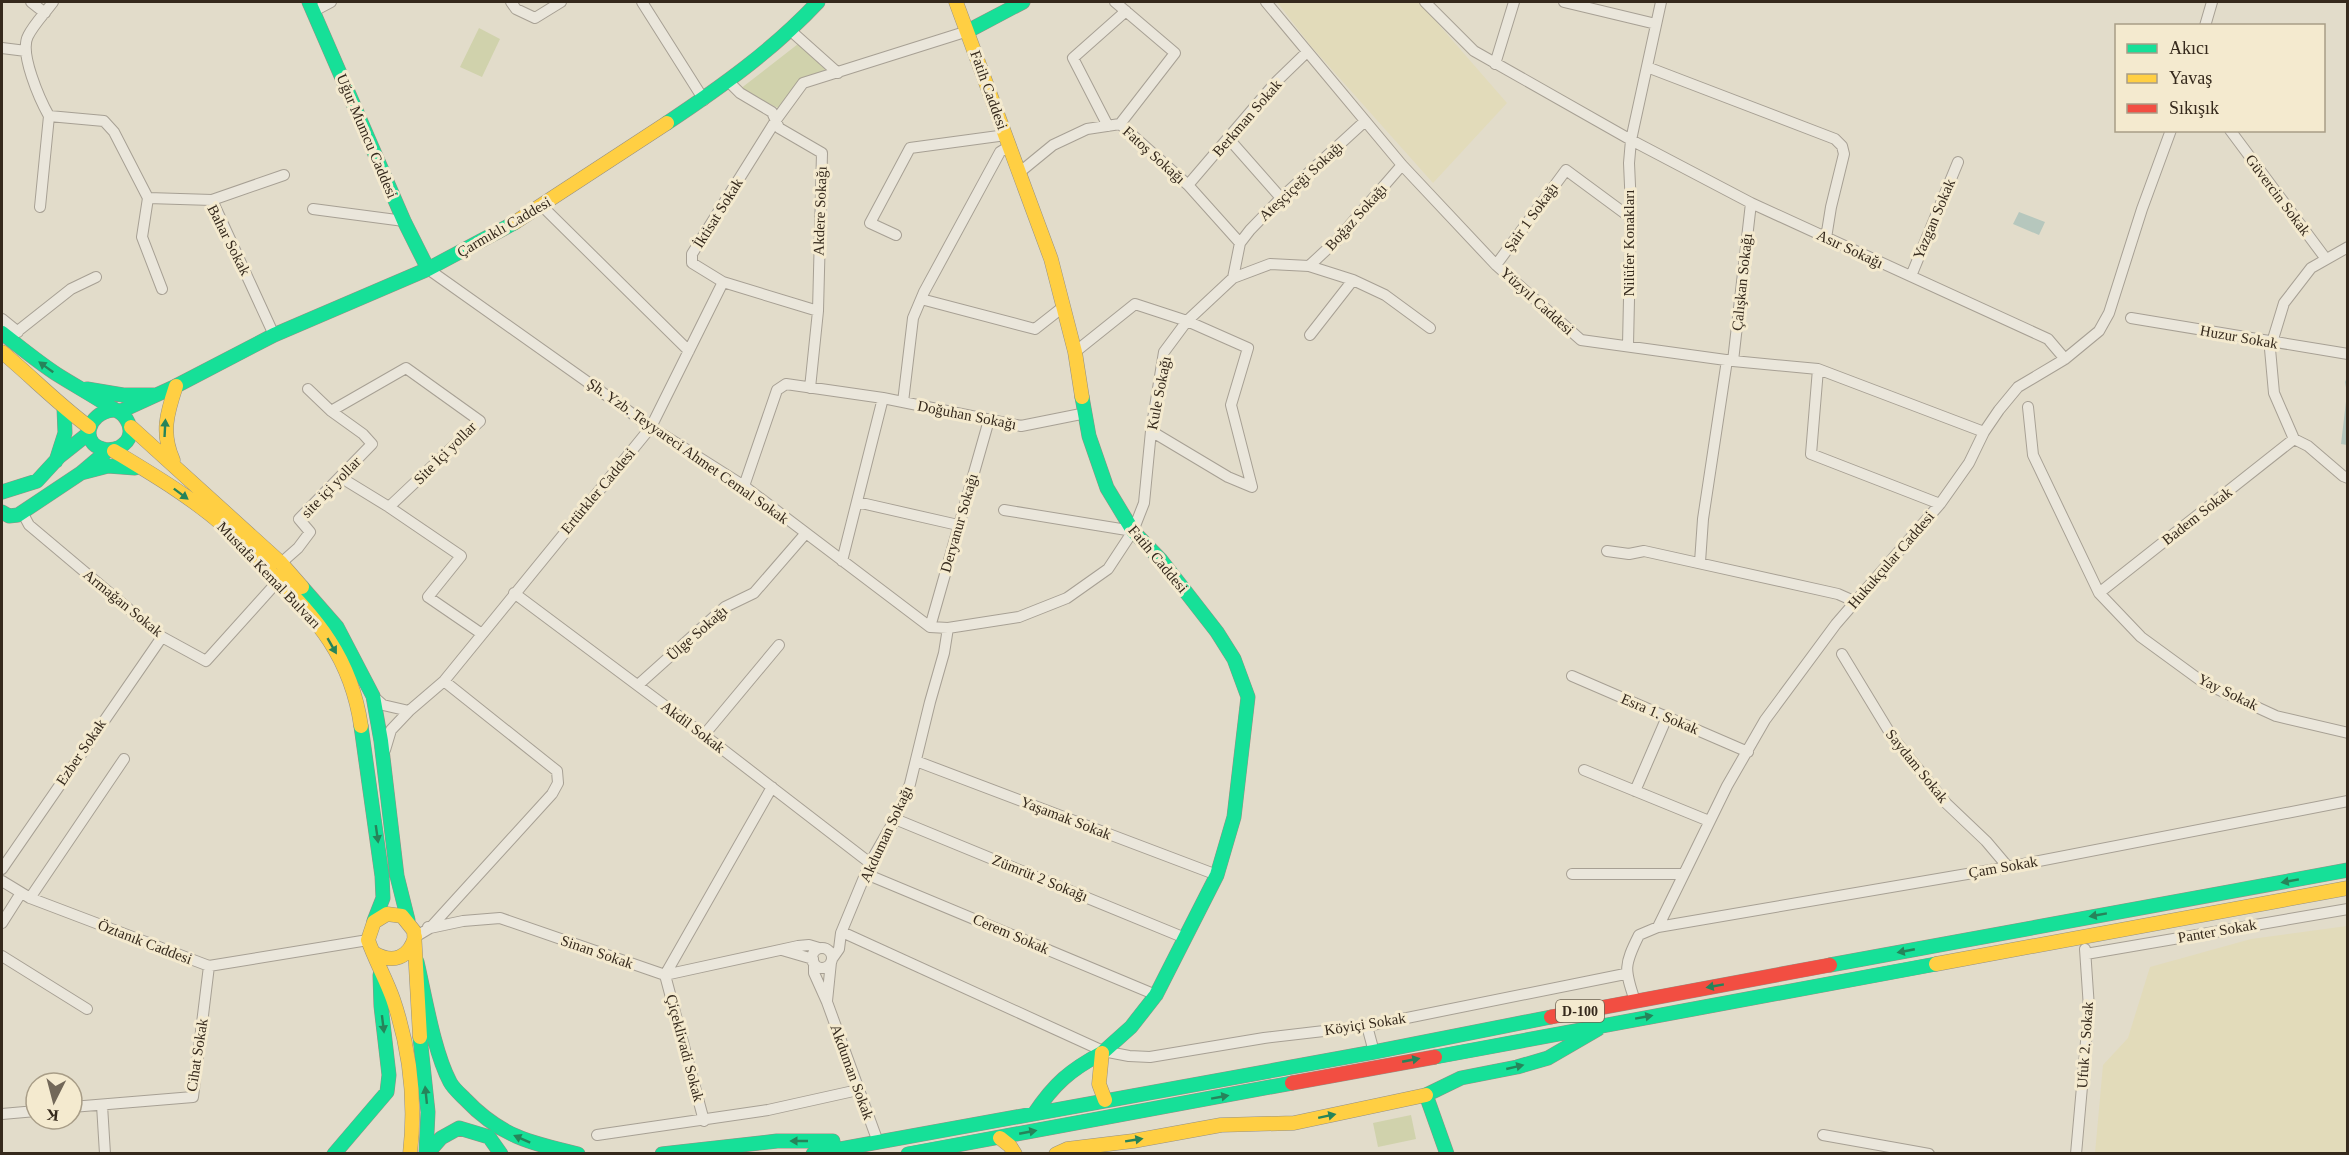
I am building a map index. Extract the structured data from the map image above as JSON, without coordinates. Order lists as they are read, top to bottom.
{
  "streets": {
    "main road": [
      "Fatih Caddesi",
      "Uğur Mumcu Caddesi",
      "Çarmıklı Caddesi",
      "Mustafa Kemal Bulvarı",
      "D-100"
    ],
    "street": [
      "Berkman Sokak",
      "Fatoş Sokağı",
      "Ateşçiçeği Sokağı",
      "Güvercin Sokak",
      "Akdere Sokağı",
      "İktisat Sokak",
      "Boğaz Sokağı",
      "Şair 1 Sokağı",
      "Yazgan Sokak",
      "Bahar Sokak",
      "Nilüfer Konakları",
      "Asır Sokağı",
      "Çalışkan Sokağı",
      "Yüzyıl Caddesi",
      "Huzur Sokak",
      "Kule Sokağı",
      "Doğuhan Sokağı",
      "Şh. Yzb. Teyyareci Ahmet Cemal Sokak",
      "Site İçi yollar",
      "site içi yollar",
      "Ertürkler Caddesi",
      "Badem Sokak",
      "Deryanur Sokağı",
      "Hukukçular Caddesi",
      "Armağan Sokak",
      "Ülge Sokağı",
      "Yay Sokak",
      "Esra 1. Sokak",
      "Akdil Sokak",
      "Ezber Sokak",
      "Saydam Sokak",
      "Yaşamak Sokak",
      "Akduman Sokağı",
      "Çam Sokak",
      "Zümrüt 2 Sokağı",
      "Panter Sokak",
      "Cerem Sokak",
      "Öztanık Caddesi",
      "Sinan Sokak",
      "Köyiçi Sokak",
      "Ufuk 2. Sokak",
      "Çiçeklivadi Sokak",
      "Cihat Sokak",
      "Akduman Sokak"
    ]
  },
  "crossings": [
    ["Fatih Caddesi", "Fatoş Sokağı"],
    ["Fatih Caddesi", "İktisat Sokak"],
    ["Fatih Caddesi", "Kule Sokağı"],
    ["Fatih Caddesi", "Doğuhan Sokağı"],
    ["Fatih Caddesi", "Yaşamak Sokak"],
    ["Fatih Caddesi", "Zümrüt 2 Sokağı"],
    ["Fatih Caddesi", "Cerem Sokak"],
    ["Fatih Caddesi", "D-100"],
    ["Fatih Caddesi", "Köyiçi Sokak"],
    ["Berkman Sokak", "Fatoş Sokağı"],
    ["Berkman Sokak", "Yüzyıl Caddesi"],
    ["Uğur Mumcu Caddesi", "Çarmıklı Caddesi"],
    ["Uğur Mumcu Caddesi", "Şh. Yzb. Teyyareci Ahmet Cemal Sokak"],
    ["Fatoş Sokağı", "Ateşçiçeği Sokağı"],
    ["Ateşçiçeği Sokağı", "Yüzyıl Caddesi"],
    ["Akdere Sokağı", "İktisat Sokak"],
    ["Akdere Sokağı", "Çarmıklı Caddesi"],
    ["Akdere Sokağı", "Doğuhan Sokağı"],
    ["İktisat Sokak", "Ertürkler Caddesi"],
    ["Boğaz Sokağı", "Yüzyıl Caddesi"],
    ["Boğaz Sokağı", "Kule Sokağı"],
    ["Şair 1 Sokağı", "Nilüfer Konakları"],
    ["Şair 1 Sokağı", "Yüzyıl Caddesi"],
    ["Yazgan Sokak", "Asır Sokağı"],
    ["Çarmıklı Caddesi", "Bahar Sokak"],
    ["Çarmıklı Caddesi", "Şh. Yzb. Teyyareci Ahmet Cemal Sokak"],
    ["Çarmıklı Caddesi", "Mustafa Kemal Bulvarı"],
    ["Nilüfer Konakları", "Asır Sokağı"],
    ["Nilüfer Konakları", "Yüzyıl Caddesi"],
    ["Asır Sokağı", "Çalışkan Sokağı"],
    ["Asır Sokağı", "Hukukçular Caddesi"],
    ["Çalışkan Sokağı", "Yüzyıl Caddesi"],
    ["Yüzyıl Caddesi", "Hukukçular Caddesi"],
    ["Kule Sokağı", "Akduman Sokağı"],
    ["Doğuhan Sokağı", "Şh. Yzb. Teyyareci Ahmet Cemal Sokak"],
    ["Doğuhan Sokağı", "Deryanur Sokağı"],
    ["Şh. Yzb. Teyyareci Ahmet Cemal Sokak", "Ertürkler Caddesi"],
    ["Şh. Yzb. Teyyareci Ahmet Cemal Sokak", "Deryanur Sokağı"],
    ["Şh. Yzb. Teyyareci Ahmet Cemal Sokak", "Ülge Sokağı"],
    ["Site İçi yollar", "site içi yollar"],
    ["site içi yollar", "Mustafa Kemal Bulvarı"],
    ["Ertürkler Caddesi", "Mustafa Kemal Bulvarı"],
    ["Ertürkler Caddesi", "Akdil Sokak"],
    ["Badem Sokak", "Yay Sokak"],
    ["Hukukçular Caddesi", "Esra 1. Sokak"],
    ["Hukukçular Caddesi", "Çam Sokak"],
    ["Hukukçular Caddesi", "Köyiçi Sokak"],
    ["Mustafa Kemal Bulvarı", "Armağan Sokak"],
    ["Mustafa Kemal Bulvarı", "Öztanık Caddesi"],
    ["Mustafa Kemal Bulvarı", "Sinan Sokak"],
    ["Armağan Sokak", "Ezber Sokak"],
    ["Ülge Sokağı", "Akdil Sokak"],
    ["Akdil Sokak", "Akduman Sokağı"],
    ["Akdil Sokak", "Cerem Sokak"],
    ["Saydam Sokak", "Çam Sokak"],
    ["Yaşamak Sokak", "Akduman Sokağı"],
    ["Akduman Sokağı", "Zümrüt 2 Sokağı"],
    ["Akduman Sokağı", "Cerem Sokak"],
    ["Akduman Sokağı", "Köyiçi Sokak"],
    ["Akduman Sokağı", "Akduman Sokak"],
    ["Panter Sokak", "Ufuk 2. Sokak"],
    ["Öztanık Caddesi", "Sinan Sokak"],
    ["Öztanık Caddesi", "Cihat Sokak"],
    ["Sinan Sokak", "Çiçeklivadi Sokak"],
    ["D-100", "Ufuk 2. Sokak"],
    ["D-100", "Akduman Sokak"]
  ],
  "legend": ["Akıcı", "Yavaş", "Sıkışık"],
  "north": "bottom"
}
